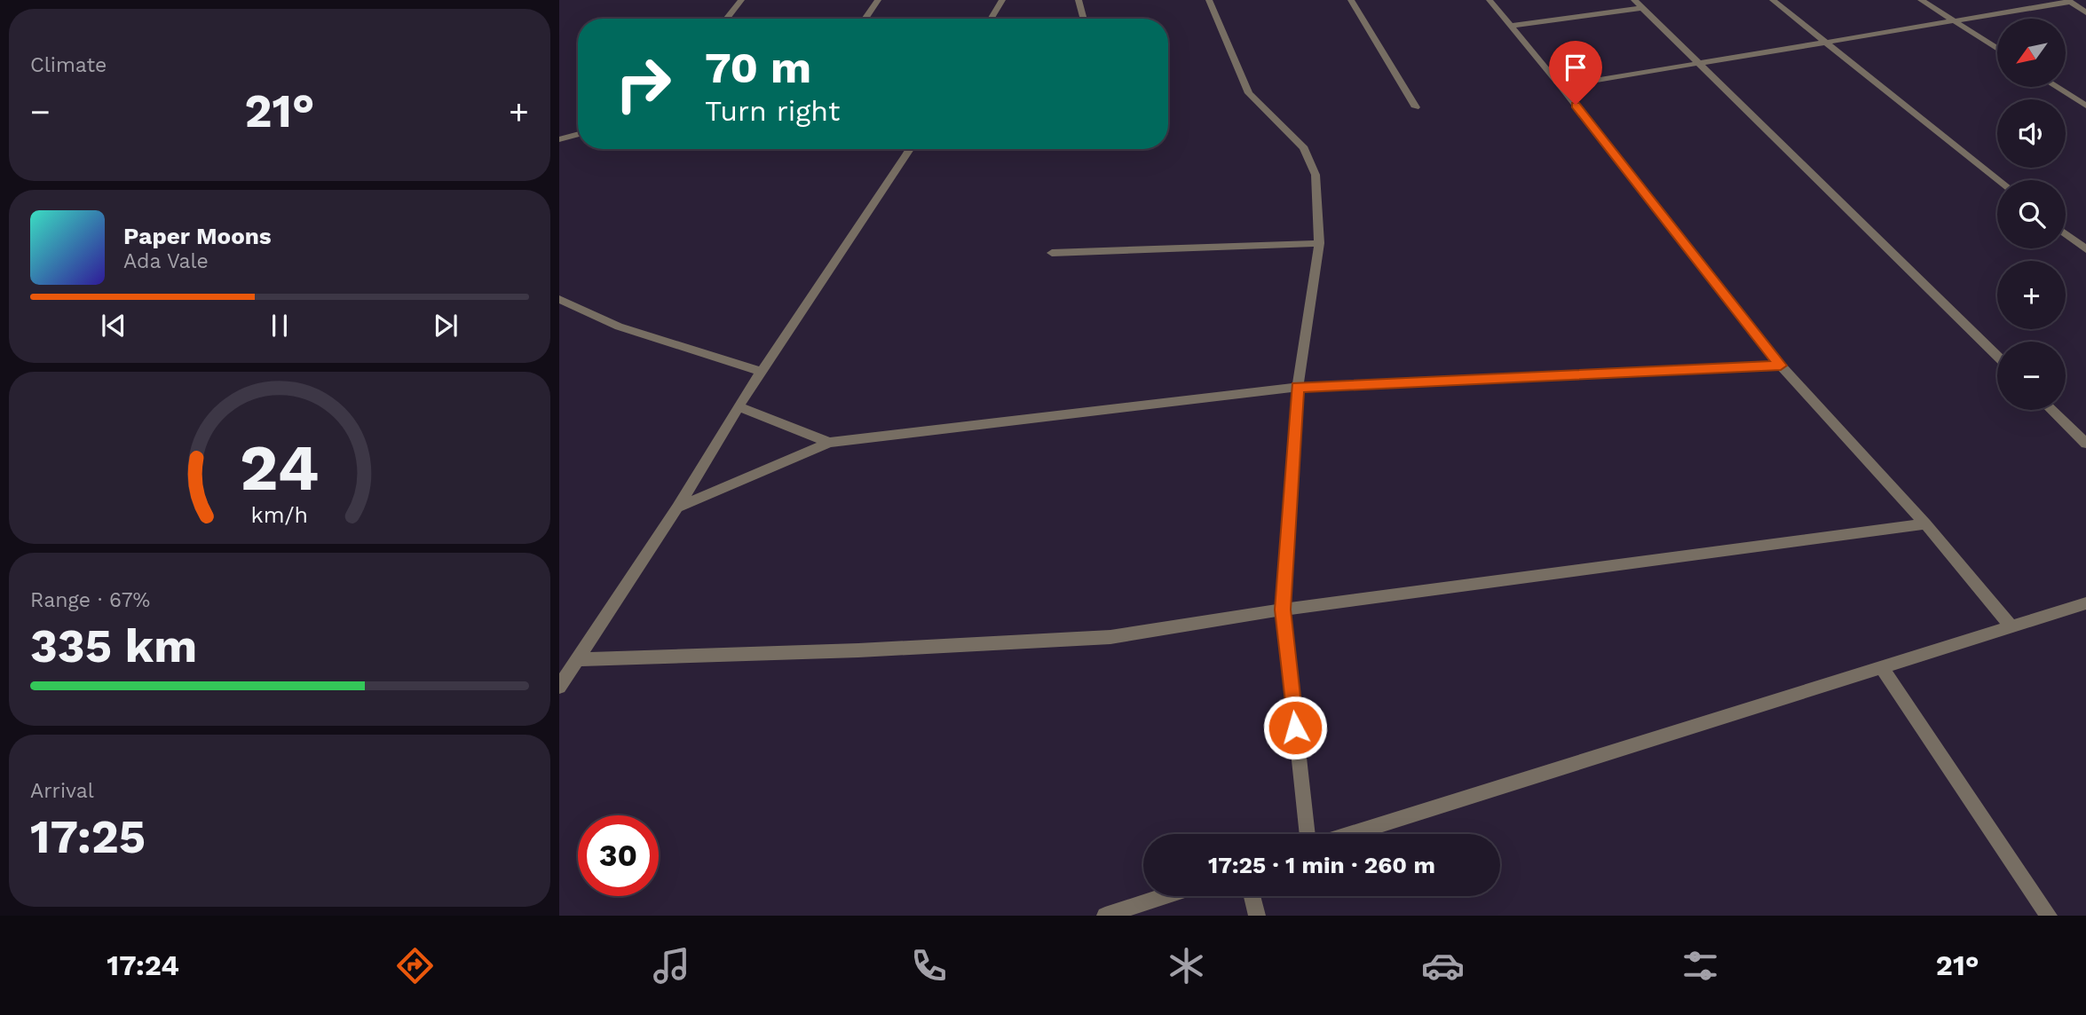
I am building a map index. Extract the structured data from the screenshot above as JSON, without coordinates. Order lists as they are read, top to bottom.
{
  "north": "bottom left",
  "page": {
    "tile": [
      "Climate",
      ["Range · 67%", "335 km"],
      ["Arrival", "17:25"]
    ],
    "map_buttons": ["+", "−"],
    "turn": ["70 m", "Turn right"],
    "heat": ["−", "21°", "+"],
    "song": ["Paper Moons", "Ada Vale"],
    "limit": "30",
    "trip": "17:25 · 1 min · 260 m",
    "tabs": ["17:24", "21°"],
    "gauge": ["24", "km/h"]
  }
}
